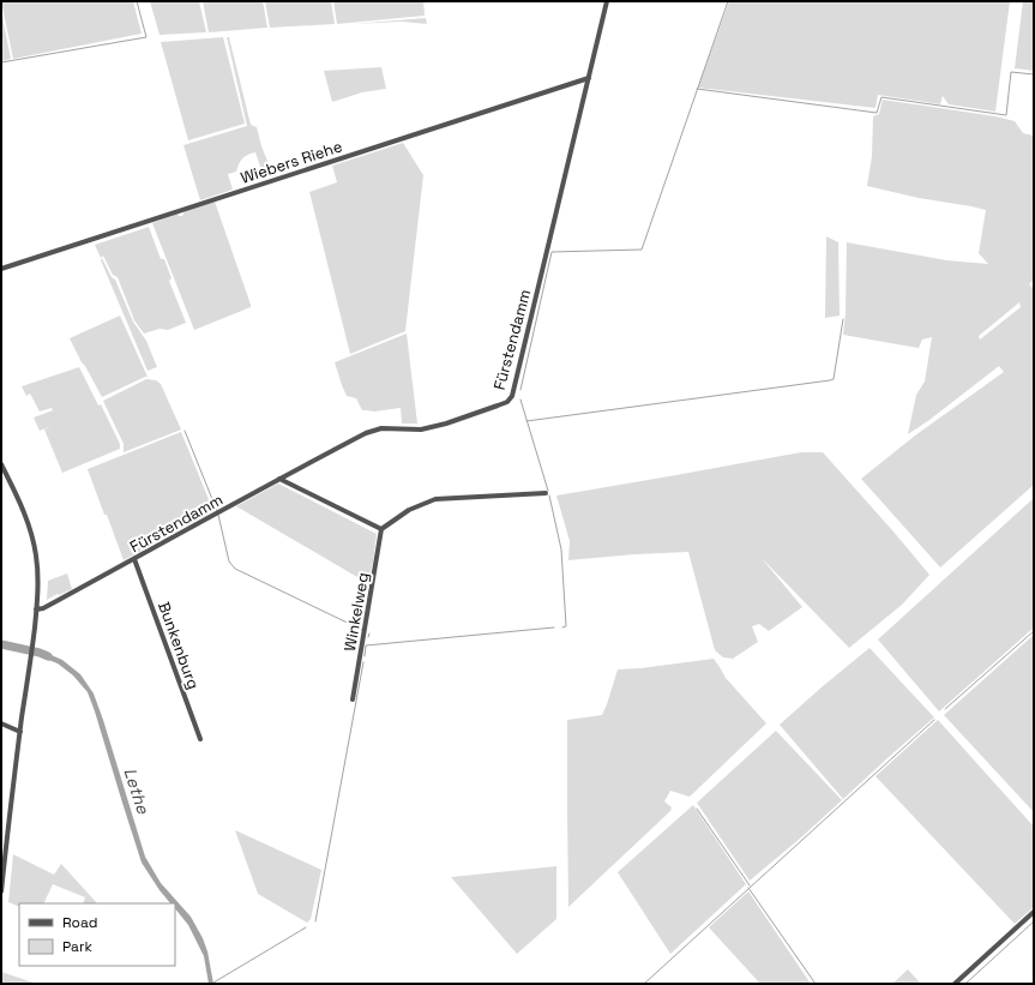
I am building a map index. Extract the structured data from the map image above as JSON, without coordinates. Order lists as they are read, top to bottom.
{
  "streets": {
    "street": [
      "Wiebers Riehe",
      "Fürstendamm",
      "Winkelweg",
      "Bunkenburg"
    ]
  },
  "crossings": [
    ["Wiebers Riehe", "Fürstendamm"],
    ["Fürstendamm", "Bunkenburg"]
  ],
  "water": ["Lethe"],
  "legend": ["Road", "Park"]
}
